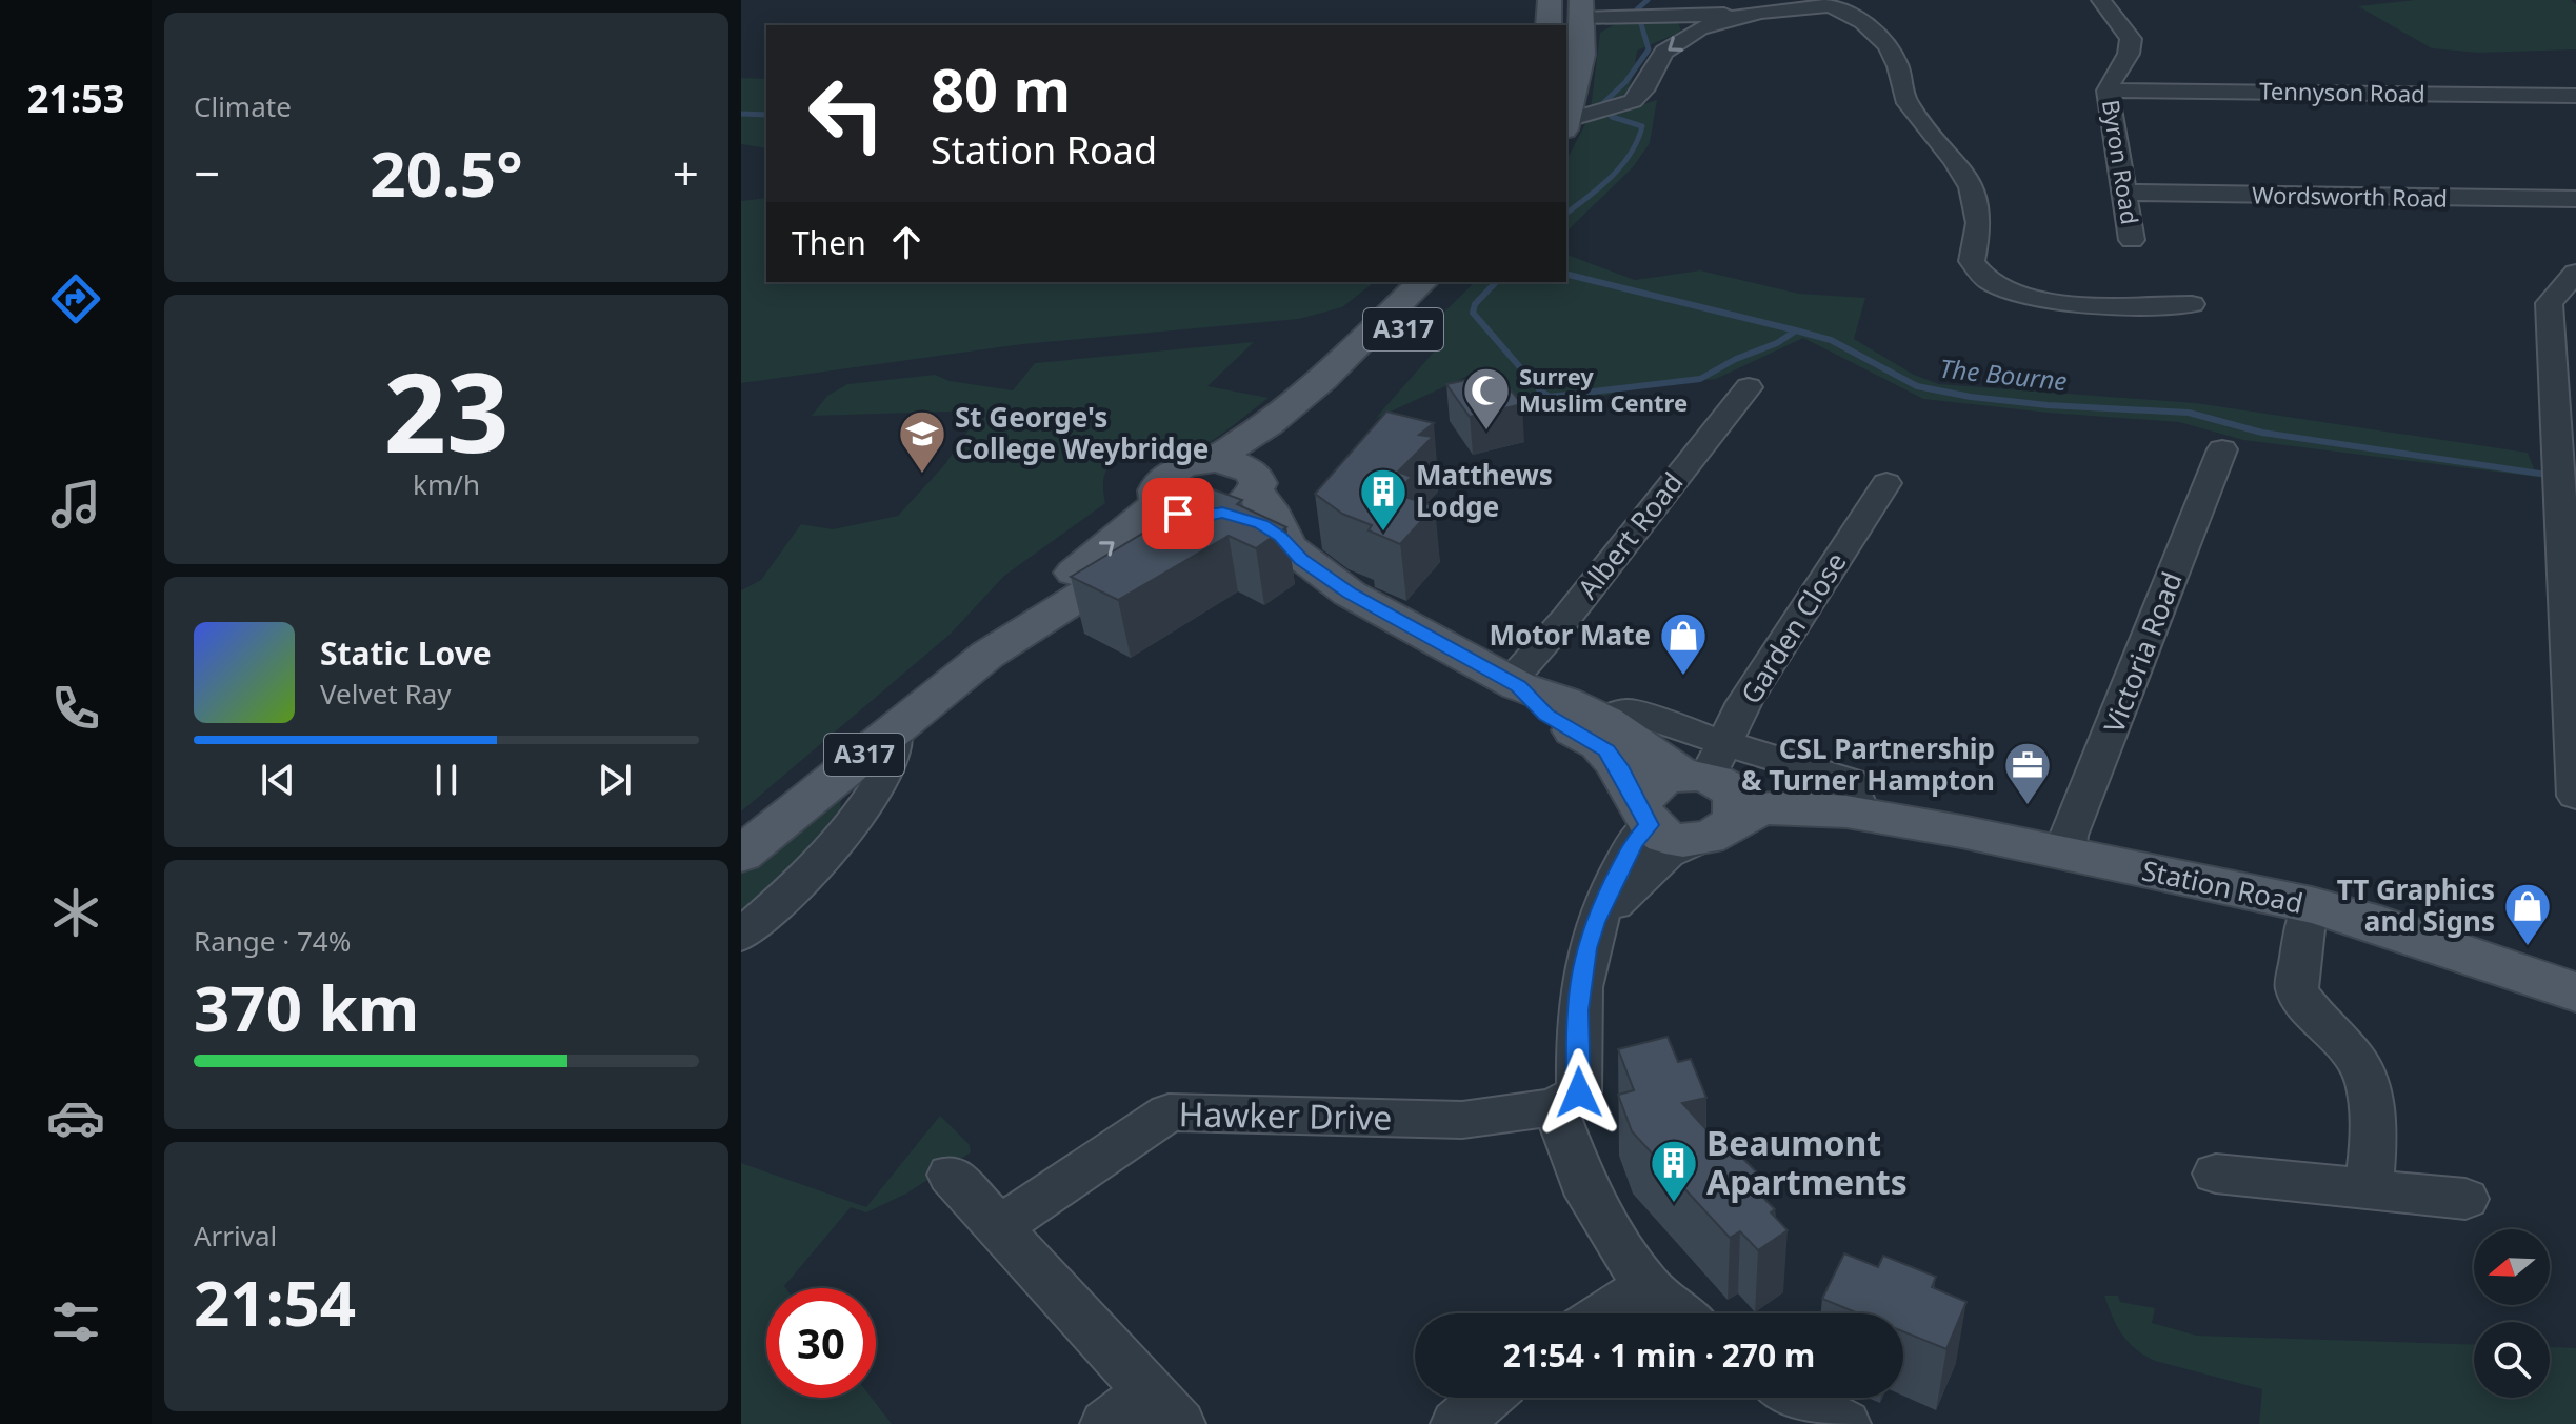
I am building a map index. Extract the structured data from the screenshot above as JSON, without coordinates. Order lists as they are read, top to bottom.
{
  "streets": {
    "main road": ["A317", "Station Road"],
    "street": [
      "Tennyson Road",
      "Byron Road",
      "Wordsworth Road",
      "Albert Road",
      "Garden Close",
      "Victoria Road",
      "Hawker Drive"
    ]
  },
  "crossings": [
    ["Tennyson Road", "Byron Road"],
    ["Byron Road", "Wordsworth Road"],
    ["Garden Close", "Station Road"],
    ["Victoria Road", "Station Road"]
  ],
  "water": ["The Bourne"],
  "places": {
    "mosque": ["Surrey Muslim Centre"],
    "school or university": ["St George's College Weybridge"],
    "building": ["Matthews Lodge", "Beaumont Apartments"],
    "shop": ["Motor Mate", "TT Graphics and Signs"],
    "office": ["CSL Partnership & Turner Hampton"]
  },
  "north": "left",
  "page": {
    "tabs": "21:53",
    "tile": [
      "Climate",
      ["23", "km/h"],
      ["Range · 74%", "370 km"],
      ["Arrival", "21:54"]
    ],
    "turn": ["80 m", "Station Road"],
    "heat": ["−", "20.5°", "+"],
    "then": "Then",
    "song": ["Static Love", "Velvet Ray"],
    "limit": "30",
    "trip": "21:54 · 1 min · 270 m"
  }
}
